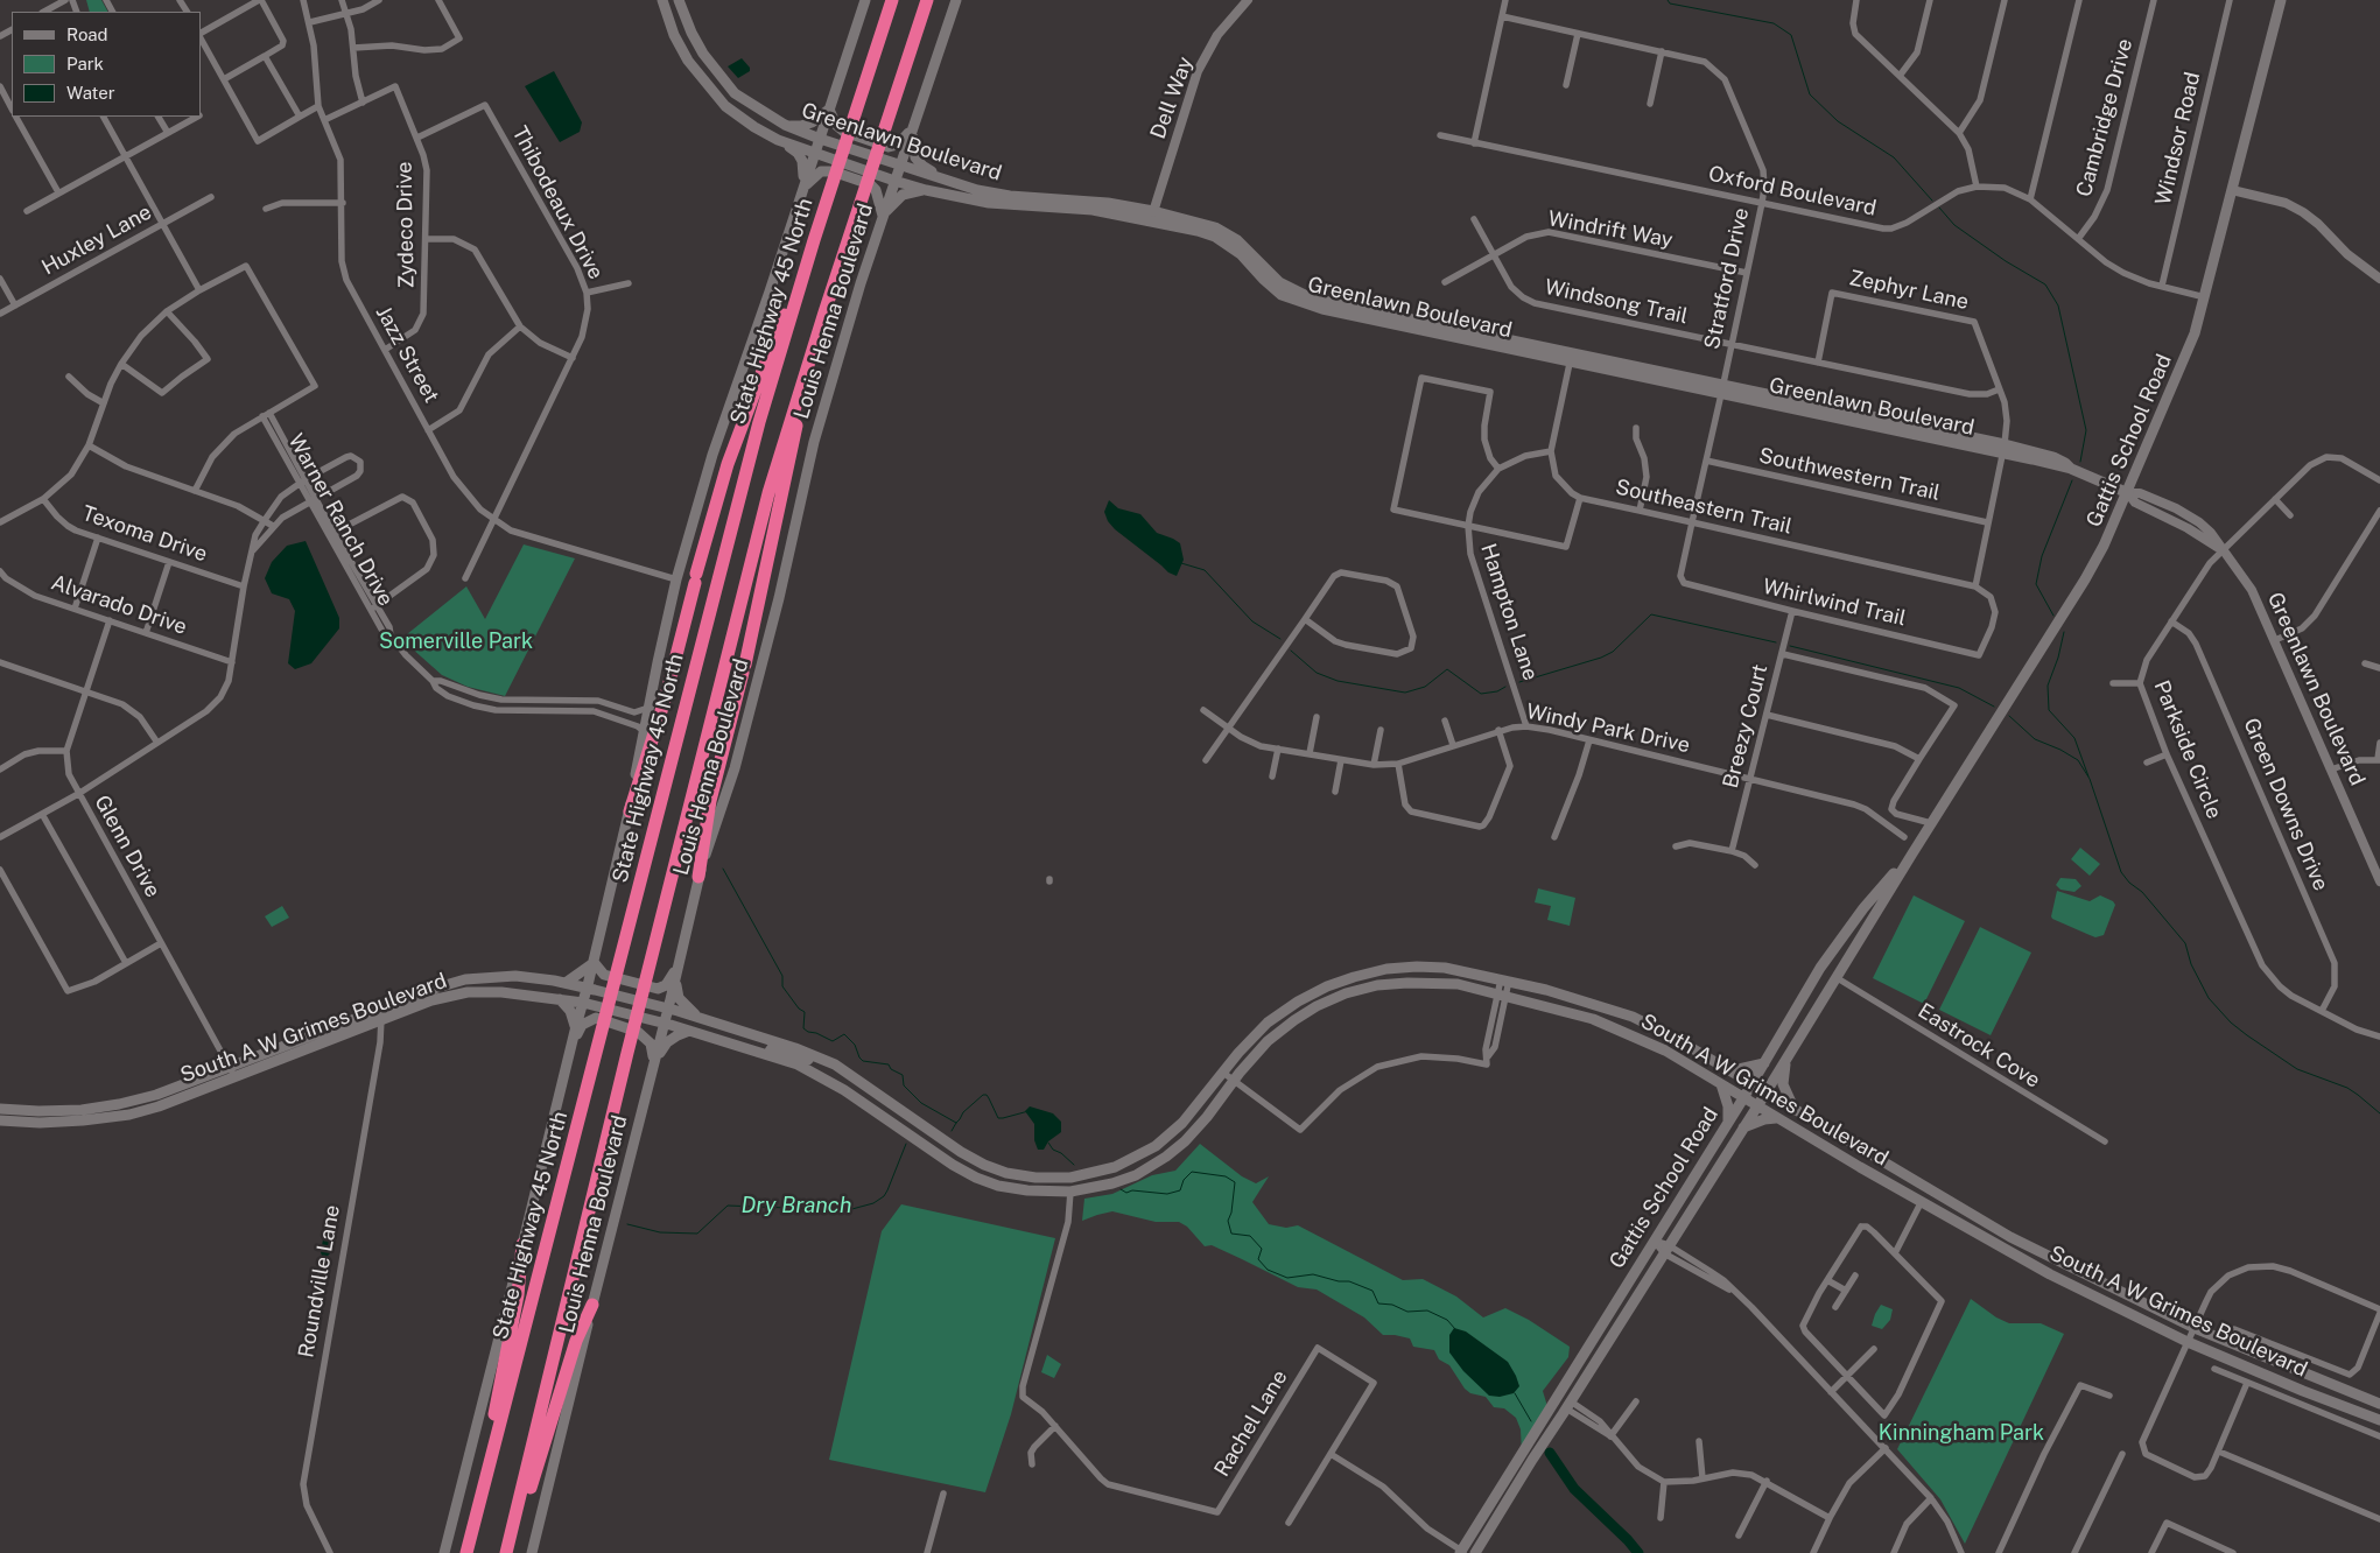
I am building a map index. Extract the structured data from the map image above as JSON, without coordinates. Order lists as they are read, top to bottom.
{
  "streets": {
    "highway": ["State Highway 45 North"],
    "main road": [
      "Greenlawn Boulevard",
      "Louis Henna Boulevard",
      "Gattis School Road",
      "South A W Grimes Boulevard"
    ],
    "street": [
      "Dell Way",
      "Cambridge Drive",
      "Windsor Road",
      "Oxford Boulevard",
      "Thibodeaux Drive",
      "Zydeco Drive",
      "Windrift Way",
      "Huxley Lane",
      "Stratford Drive",
      "Zephyr Lane",
      "Windsong Trail",
      "Jazz Street",
      "Southwestern Trail",
      "Southeastern Trail",
      "Warner Ranch Drive",
      "Texoma Drive",
      "Whirlwind Trail",
      "Alvarado Drive",
      "Hampton Lane",
      "Breezy Court",
      "Windy Park Drive",
      "Parkside Circle",
      "Green Downs Drive",
      "Glenn Drive",
      "Eastrock Cove",
      "Roundville Lane",
      "Rachel Lane"
    ]
  },
  "crossings": [
    ["Dell Way", "Greenlawn Boulevard"],
    ["Cambridge Drive", "Oxford Boulevard"],
    ["Windsor Road", "Oxford Boulevard"],
    ["Greenlawn Boulevard", "Stratford Drive"],
    ["Greenlawn Boulevard", "Zephyr Lane"],
    ["Greenlawn Boulevard", "Louis Henna Boulevard"],
    ["Greenlawn Boulevard", "Gattis School Road"],
    ["Greenlawn Boulevard", "Southeastern Trail"],
    ["Greenlawn Boulevard", "Parkside Circle"],
    ["Oxford Boulevard", "Stratford Drive"],
    ["Oxford Boulevard", "Gattis School Road"],
    ["Thibodeaux Drive", "Zydeco Drive"],
    ["Thibodeaux Drive", "Jazz Street"],
    ["Zydeco Drive", "Jazz Street"],
    ["Windrift Way", "Stratford Drive"],
    ["Windrift Way", "Windsong Trail"],
    ["Stratford Drive", "Windsong Trail"],
    ["Stratford Drive", "Southwestern Trail"],
    ["Stratford Drive", "Southeastern Trail"],
    ["Stratford Drive", "Whirlwind Trail"],
    ["Zephyr Lane", "Windsong Trail"],
    ["Zephyr Lane", "Southwestern Trail"],
    ["Zephyr Lane", "Southeastern Trail"],
    ["Zephyr Lane", "Whirlwind Trail"],
    ["Louis Henna Boulevard", "South A W Grimes Boulevard"],
    ["Gattis School Road", "South A W Grimes Boulevard"],
    ["Gattis School Road", "Eastrock Cove"],
    ["Southeastern Trail", "Whirlwind Trail"],
    ["Southeastern Trail", "Hampton Lane"],
    ["Whirlwind Trail", "Breezy Court"],
    ["Hampton Lane", "Windy Park Drive"],
    ["Breezy Court", "Windy Park Drive"],
    ["Parkside Circle", "Green Downs Drive"],
    ["Glenn Drive", "South A W Grimes Boulevard"],
    ["South A W Grimes Boulevard", "Roundville Lane"],
    ["South A W Grimes Boulevard", "Rachel Lane"]
  ],
  "water": ["Dry Branch"],
  "parks": ["Somerville Park", "Kinningham Park"],
  "legend": ["Road", "Park", "Water"]
}
